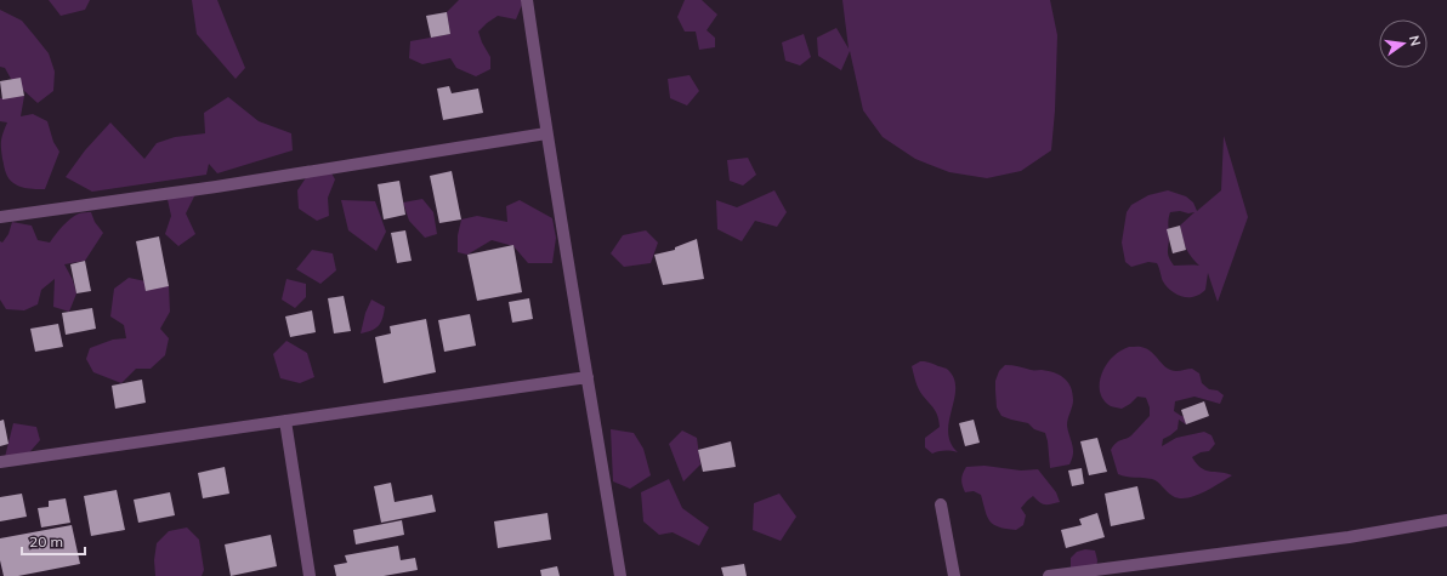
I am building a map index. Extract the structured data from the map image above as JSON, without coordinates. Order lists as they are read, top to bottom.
{
  "scale_bar": "20 m",
  "north": "right"
}
